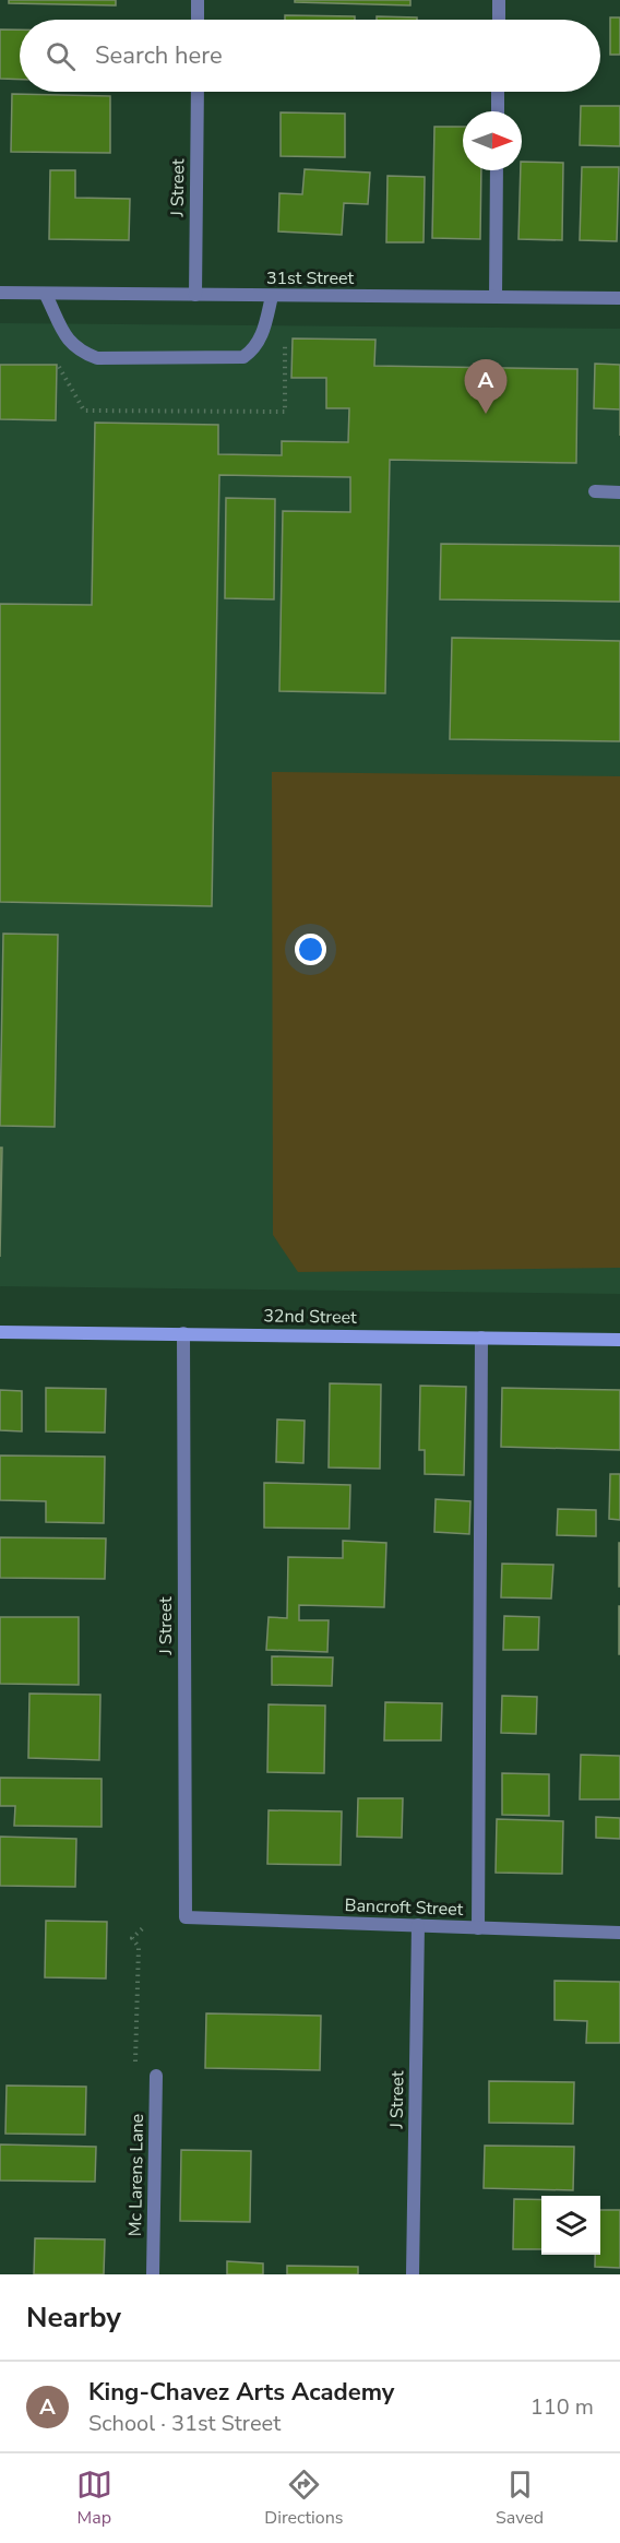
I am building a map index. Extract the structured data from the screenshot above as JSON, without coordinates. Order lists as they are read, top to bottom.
{
  "streets": {
    "main road": ["32nd Street"],
    "street": [
      "J Street",
      "31st Street",
      "Bancroft Street",
      "Mc Larens Lane"
    ]
  },
  "crossings": [
    ["J Street", "31st Street"],
    ["J Street", "32nd Street"],
    ["J Street", "Bancroft Street"]
  ],
  "north": "right",
  "page": {
    "search": "Search here",
    "pins": "A",
    "heading": "Nearby",
    "list": [
      {
        "mark": "A",
        "name": "King-Chavez Arts Academy",
        "note": "School · 31st Street",
        "value": "110 m"
      }
    ],
    "nav": ["Map", "Directions", "Saved"]
  }
}
